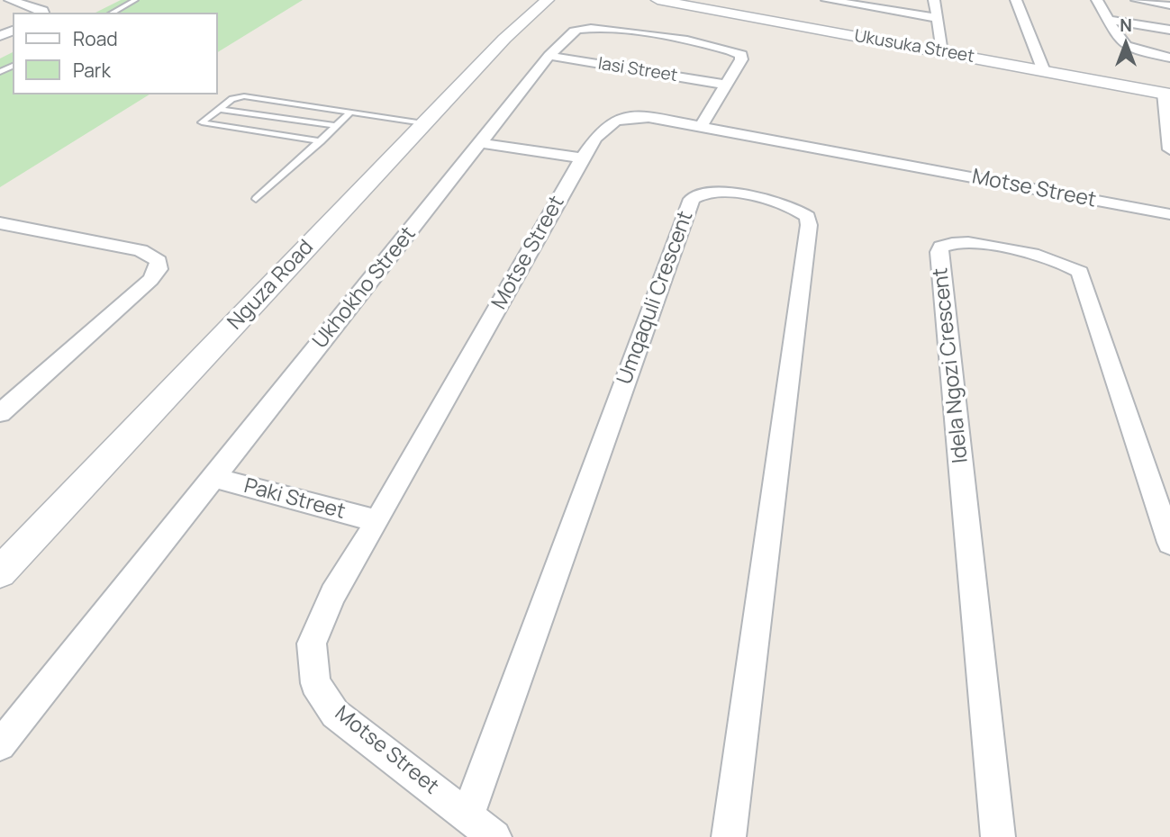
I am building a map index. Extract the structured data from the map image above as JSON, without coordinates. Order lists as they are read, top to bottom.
{
  "streets": {
    "street": [
      "Ukusuka Street",
      "Iasi Street",
      "Motse Street",
      "Nguza Road",
      "Ukhokho Street",
      "Umqaquli Crescent",
      "Idela Ngozi Crescent",
      "Paki Street"
    ]
  },
  "crossings": [
    ["Iasi Street", "Ukhokho Street"],
    ["Motse Street", "Ukhokho Street"],
    ["Motse Street", "Umqaquli Crescent"],
    ["Motse Street", "Paki Street"],
    ["Ukhokho Street", "Paki Street"]
  ],
  "legend": ["Road", "Park"],
  "north": "top"
}
